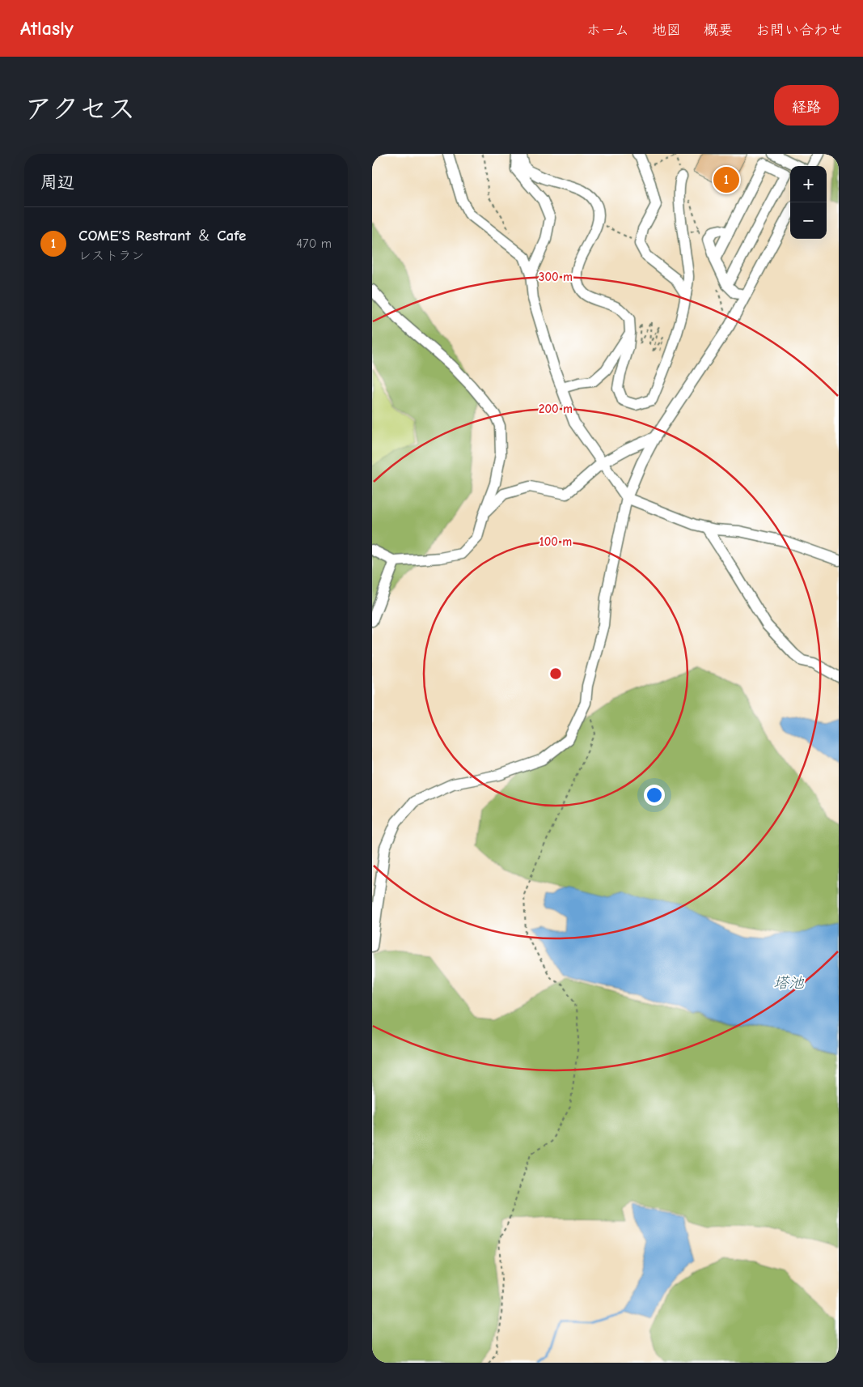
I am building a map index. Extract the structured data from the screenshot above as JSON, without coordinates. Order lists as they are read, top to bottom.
{
  "water": ["塔池"],
  "page": {
    "header": "Atlasly",
    "nav": [
      "ホーム",
      "地図",
      "概要",
      "お問い合わせ"
    ],
    "title": "アクセス",
    "buttons": "経路",
    "heading": "周辺",
    "pins": "1",
    "map_buttons": ["+", "−"],
    "list": [
      {
        "mark": "1",
        "name": "COME’S Restrant ＆ Cafe",
        "note": "レストラン",
        "value": "470 m"
      }
    ]
  },
  "rings": ["300 m", "200 m", "100 m"]
}
